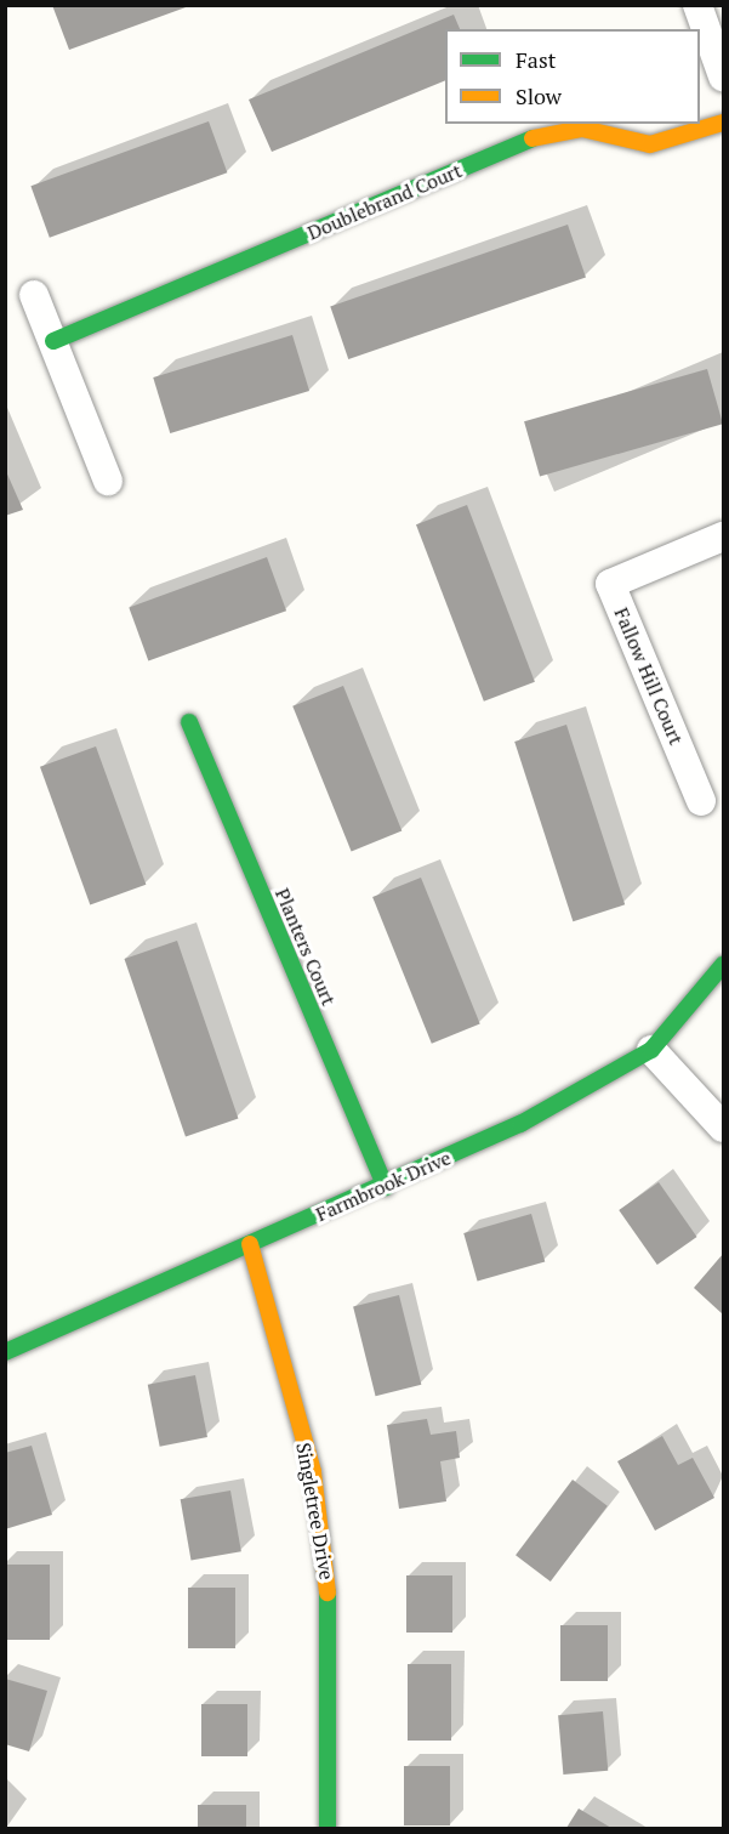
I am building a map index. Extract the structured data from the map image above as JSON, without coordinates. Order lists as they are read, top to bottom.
{
  "streets": {
    "street": [
      "Doublebrand Court",
      "Fallow Hill Court",
      "Planters Court",
      "Farmbrook Drive",
      "Singletree Drive"
    ]
  },
  "crossings": [
    ["Planters Court", "Farmbrook Drive"],
    ["Farmbrook Drive", "Singletree Drive"]
  ],
  "legend": ["Fast", "Slow"]
}
